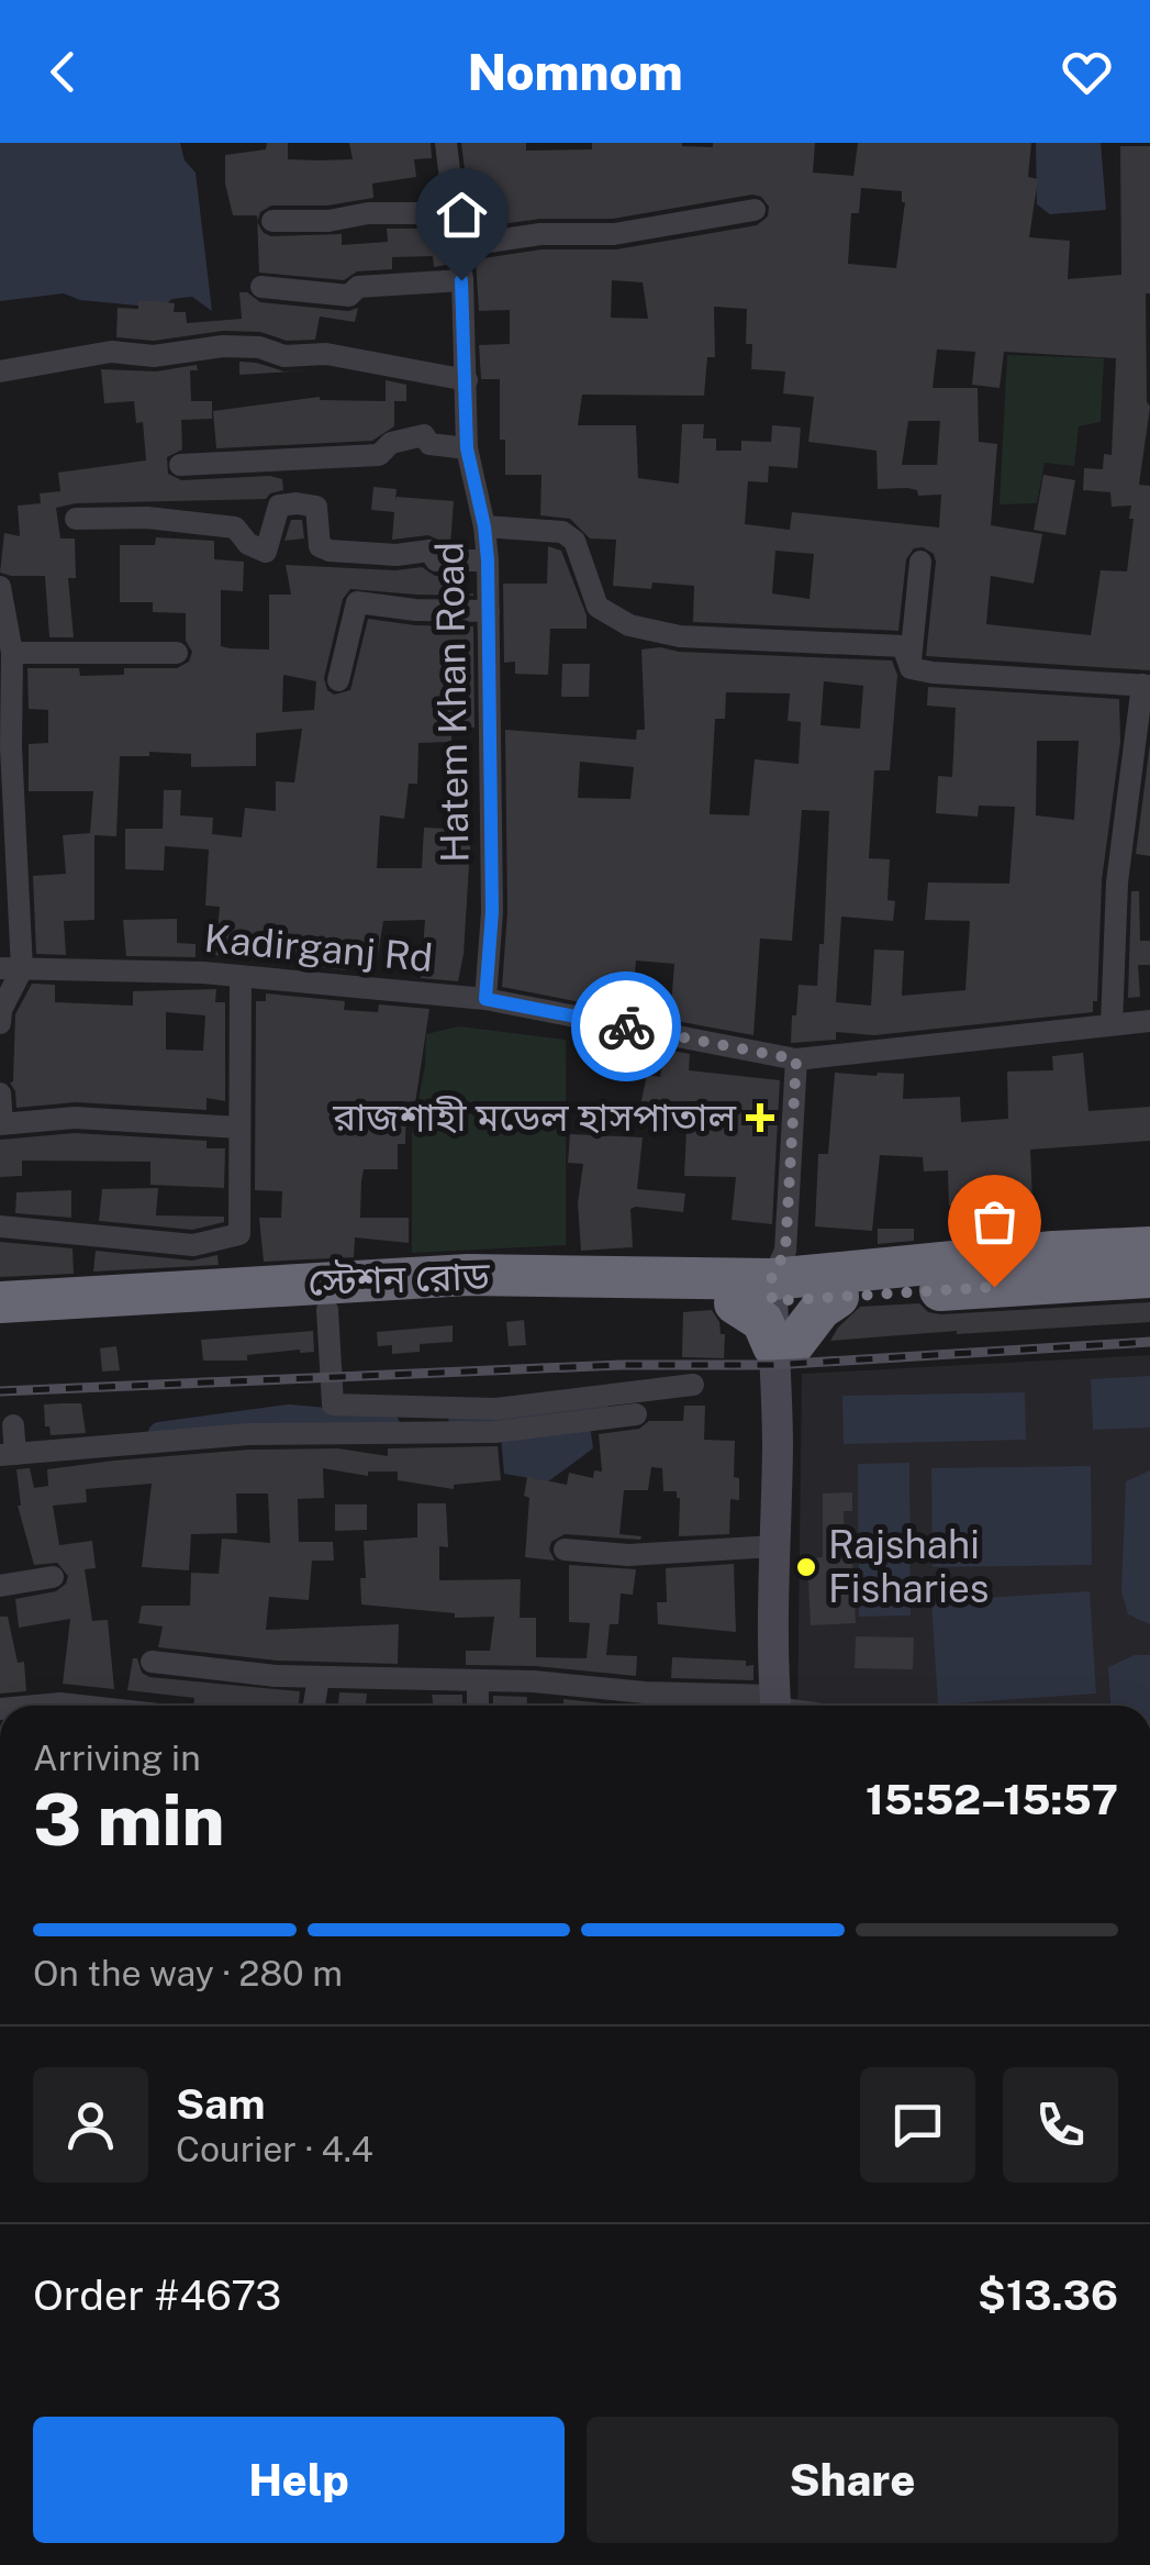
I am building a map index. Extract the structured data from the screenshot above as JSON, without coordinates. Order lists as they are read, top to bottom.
{
  "streets": {
    "highway": ["স্টেশন রোড"],
    "street": ["Hatem Khan Road", "Kadirganj Rd"]
  },
  "crossings": [
    ["Hatem Khan Road", "Kadirganj Rd"]
  ],
  "places": {
    "health": ["রাজশাহী মডেল হাসপাতাল"],
    "other": ["Rajshahi Fisharies"]
  },
  "page": {
    "header": "Nomnom",
    "heading": ["3 min", "Arriving in", "15:52–15:57"],
    "panel": [
      "Sam",
      "Courier · 4.4",
      "Order #4673",
      "$13.36"
    ],
    "bar": "On the way · 280 m",
    "buttons": ["Help", "Share"]
  }
}
